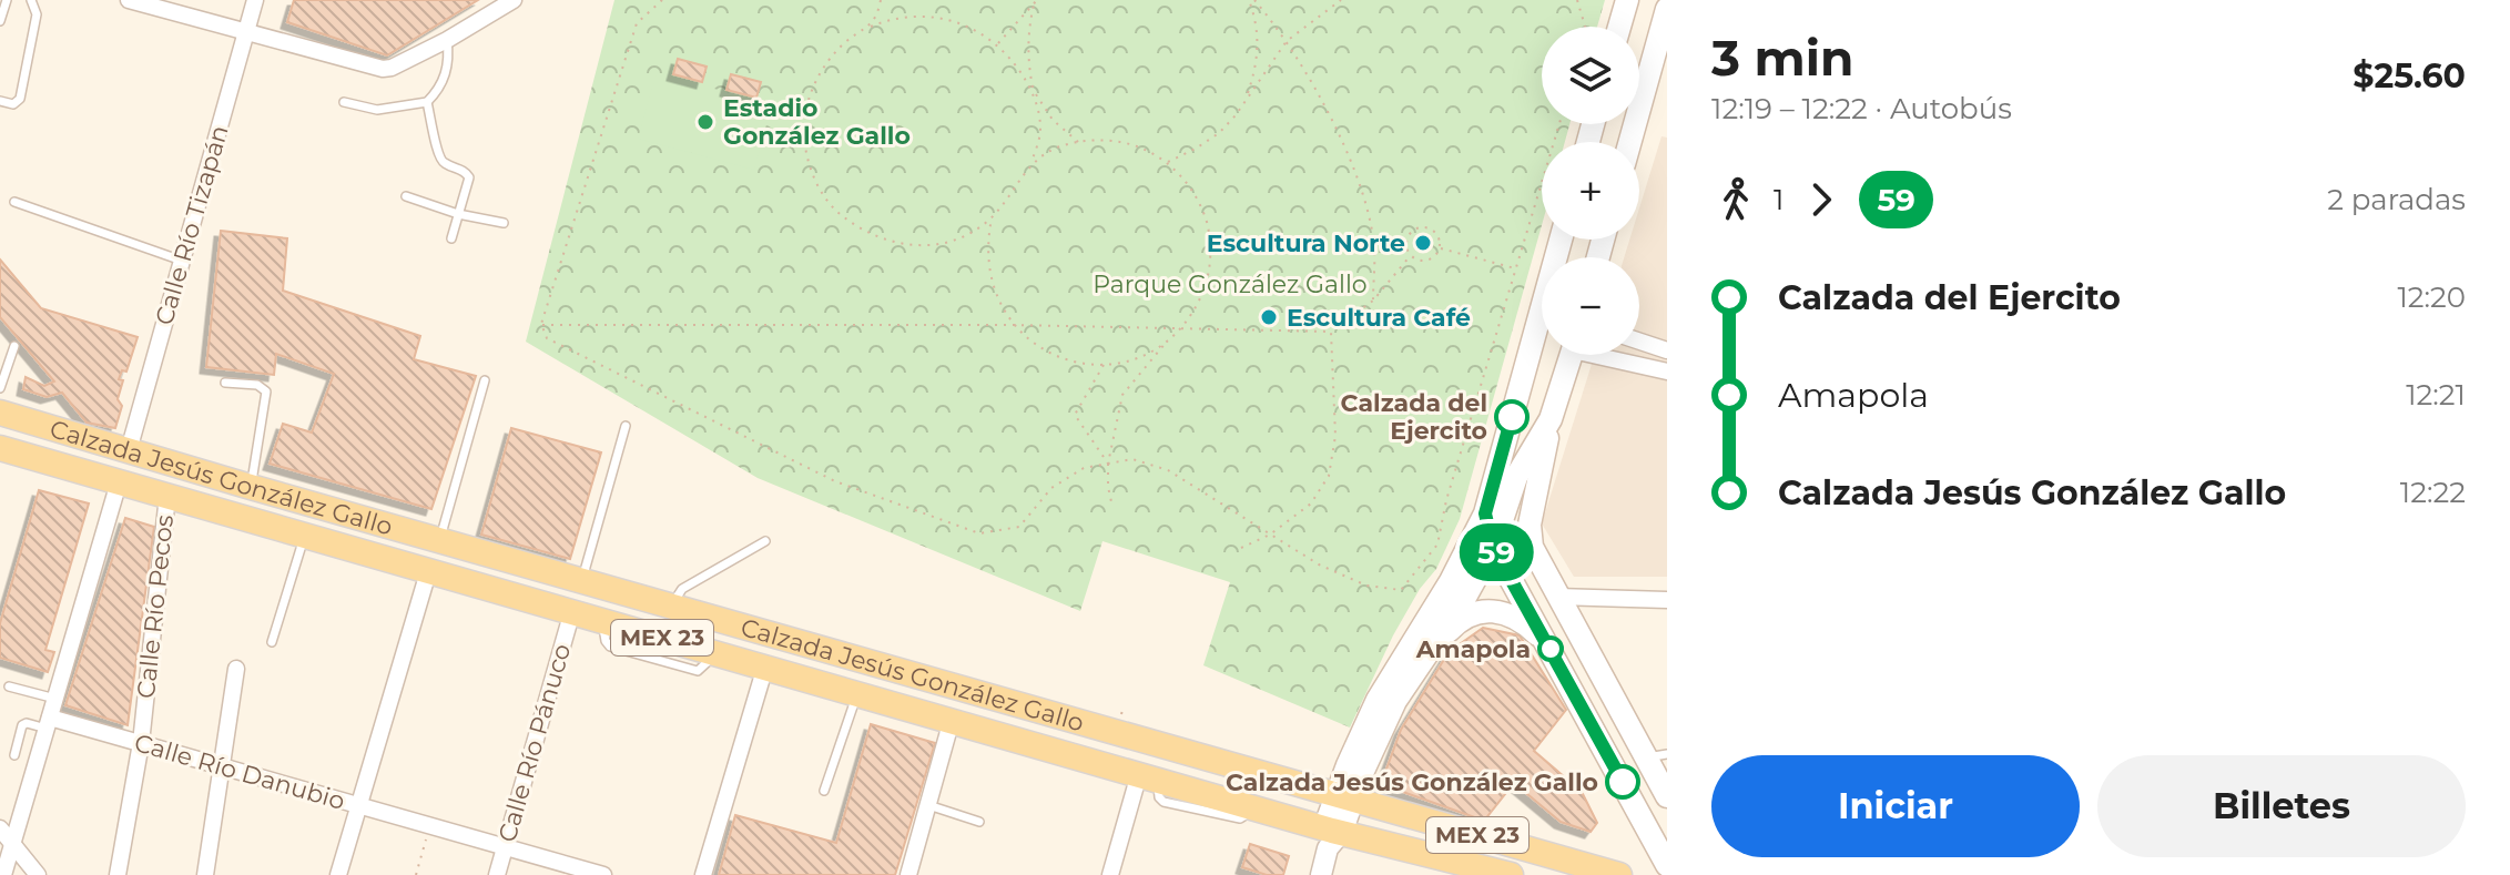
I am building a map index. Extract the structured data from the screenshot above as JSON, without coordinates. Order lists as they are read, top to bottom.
{
  "streets": {
    "main road": ["Calzada Jesús González Gallo", "MEX 23"],
    "street": [
      "Calle Río Tizapán",
      "Calle Río Pecos",
      "Calle Río Pánuco",
      "Calle Río Danubio"
    ]
  },
  "crossings": [
    ["Calle Río Tizapán", "Calzada Jesús González Gallo"],
    ["Calzada Jesús González Gallo", "Calle Río Pecos"],
    ["Calzada Jesús González Gallo", "Calle Río Pánuco"],
    ["Calle Río Pecos", "Calle Río Danubio"],
    ["Calle Río Pánuco", "Calle Río Danubio"]
  ],
  "parks": ["Parque González Gallo"],
  "places": [
    "Estadio González Gallo",
    "Escultura Norte",
    "Escultura Café",
    "Calzada del Ejercito",
    "Amapola",
    "Calzada Jesús González Gallo"
  ],
  "lines": ["bus line 59"],
  "page": {
    "on_map": "59",
    "heading": ["3 min", "12:19 – 12:22 · Autobús", "$25.60"],
    "map_buttons": ["+", "−"],
    "legs": ["1", "59", "2 paradas"],
    "list": [
      {
        "name": "Calzada del Ejercito",
        "value": "12:20"
      },
      {
        "name": "Amapola",
        "value": "12:21"
      },
      {
        "name": "Calzada Jesús González Gallo",
        "value": "12:22"
      }
    ],
    "buttons": ["Iniciar", "Billetes"]
  }
}
